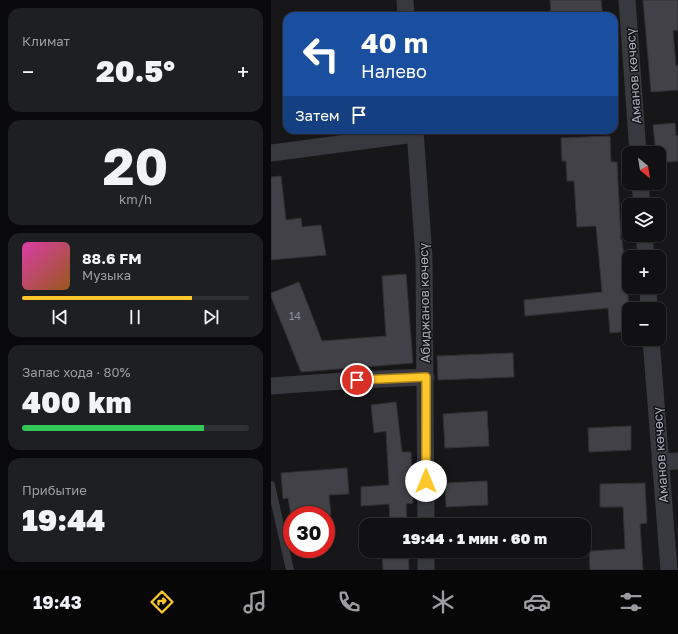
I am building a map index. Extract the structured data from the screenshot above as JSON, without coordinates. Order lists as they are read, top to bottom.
{
  "streets": {
    "street": ["Аманов көчөсү", "Абиджанов көчөсү"]
  },
  "house_numbers": ["14"],
  "north": "bottom right",
  "page": {
    "tile": [
      "Климат",
      ["20", "km/h"],
      ["Запас хода · 80%", "400 km"],
      ["Прибытие", "19:44"]
    ],
    "turn": ["40 m", "Налево"],
    "heat": ["−", "20.5°", "+"],
    "then": "Затем",
    "map_buttons": ["+", "−"],
    "song": ["88.6 FM", "Музыка"],
    "limit": "30",
    "trip": "19:44 · 1 мин · 60 m",
    "tabs": "19:43"
  }
}
